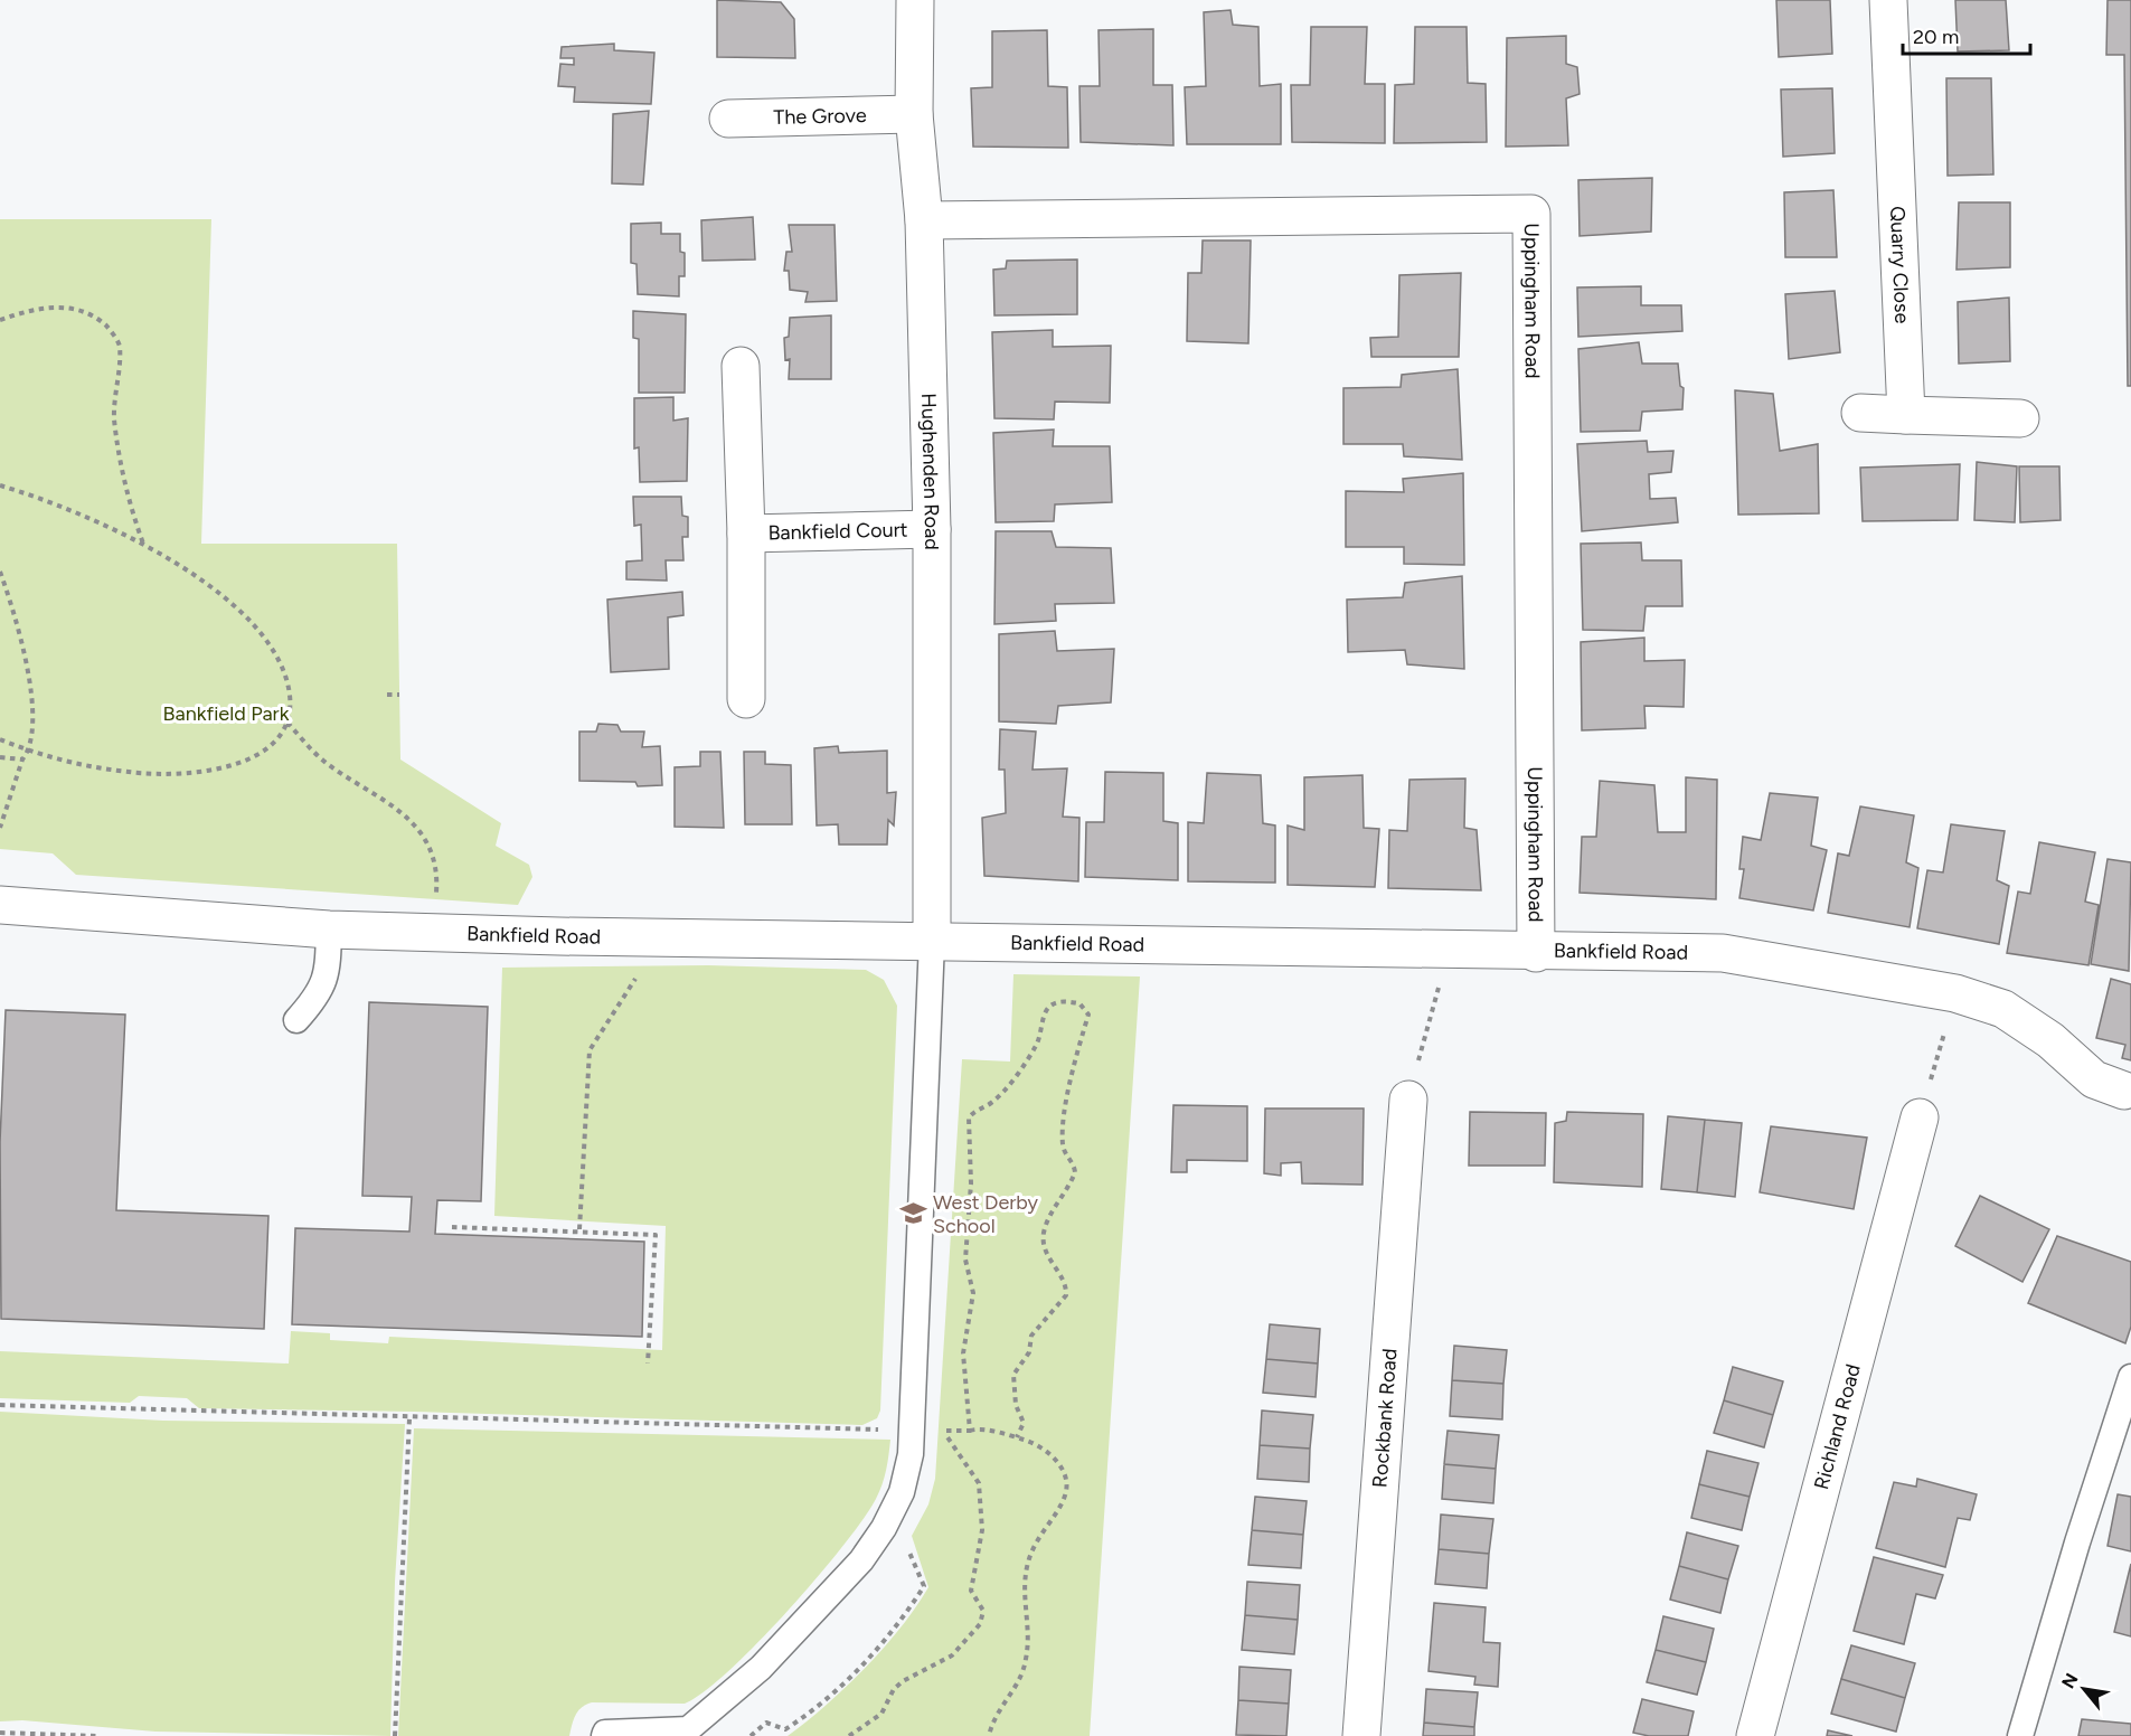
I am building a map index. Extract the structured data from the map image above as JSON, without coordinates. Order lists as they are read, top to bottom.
{
  "streets": {
    "street": [
      "The Grove",
      "Quarry Close",
      "Uppingham Road",
      "Hughenden Road",
      "Bankfield Court",
      "Bankfield Road",
      "Rockbank Road",
      "Richland Road"
    ]
  },
  "crossings": [
    ["The Grove", "Hughenden Road"],
    ["Uppingham Road", "Hughenden Road"],
    ["Uppingham Road", "Bankfield Road"],
    ["Hughenden Road", "Bankfield Court"],
    ["Hughenden Road", "Bankfield Road"]
  ],
  "parks": ["Bankfield Park"],
  "places": {
    "school or university": ["West Derby School"]
  },
  "scale_bar": "20 m",
  "north": "top left"
}
